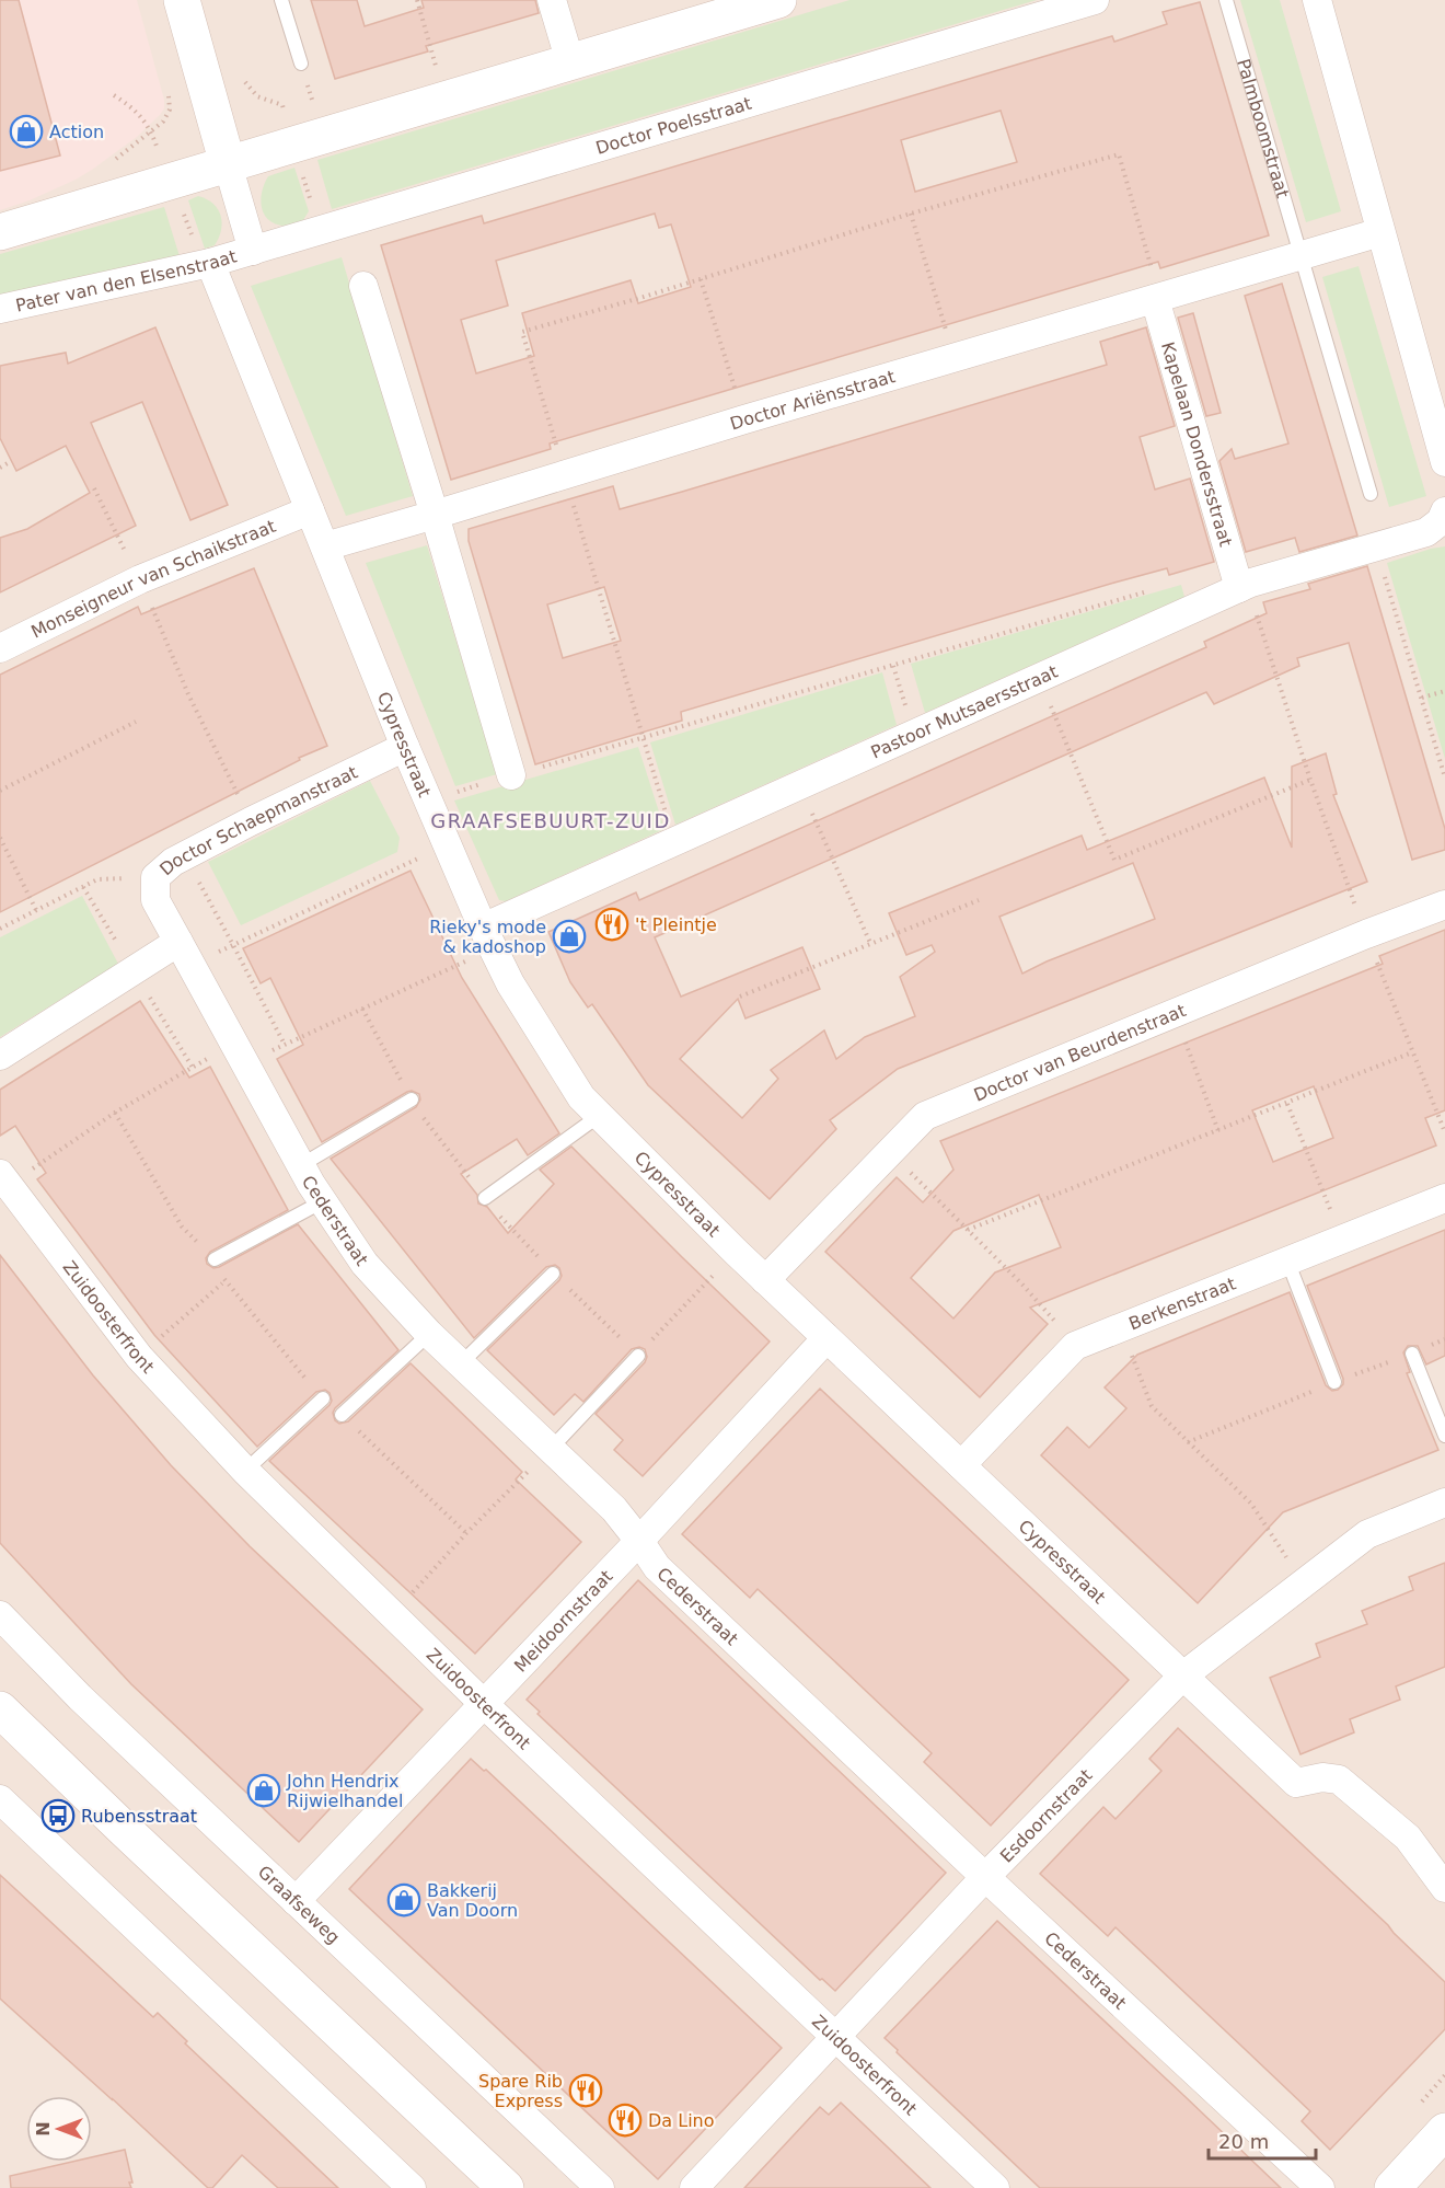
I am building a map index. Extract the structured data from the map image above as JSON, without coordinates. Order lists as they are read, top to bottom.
{
  "streets": {
    "street": [
      "Doctor Poelsstraat",
      "Pater van den Elsenstraat",
      "Doctor Ariënsstraat",
      "Kapelaan Dondersstraat",
      "Monseigneur van Schaikstraat",
      "Pastoor Mutsaersstraat",
      "Cypresstraat",
      "Doctor Schaepmanstraat",
      "Doctor van Beurdenstraat",
      "Cederstraat",
      "Berkenstraat",
      "Zuidoosterfront",
      "Meidoornstraat",
      "Esdoornstraat",
      "Graafseweg"
    ],
    "lane": ["Palmboomstraat"]
  },
  "crossings": [
    ["Doctor Poelsstraat", "Pater van den Elsenstraat"],
    ["Palmboomstraat", "Doctor Ariënsstraat"],
    ["Pater van den Elsenstraat", "Cypresstraat"],
    ["Doctor Ariënsstraat", "Kapelaan Dondersstraat"],
    ["Doctor Ariënsstraat", "Cypresstraat"],
    ["Kapelaan Dondersstraat", "Pastoor Mutsaersstraat"],
    ["Monseigneur van Schaikstraat", "Cypresstraat"],
    ["Pastoor Mutsaersstraat", "Cypresstraat"],
    ["Cypresstraat", "Doctor Schaepmanstraat"],
    ["Cypresstraat", "Doctor van Beurdenstraat"],
    ["Cypresstraat", "Berkenstraat"],
    ["Cypresstraat", "Meidoornstraat"],
    ["Cypresstraat", "Esdoornstraat"],
    ["Doctor Schaepmanstraat", "Cederstraat"],
    ["Cederstraat", "Meidoornstraat"],
    ["Cederstraat", "Esdoornstraat"],
    ["Zuidoosterfront", "Meidoornstraat"],
    ["Zuidoosterfront", "Esdoornstraat"],
    ["Meidoornstraat", "Graafseweg"]
  ],
  "districts": ["GRAAFSEBUURT-ZUID"],
  "places": {
    "shop": [
      "Action",
      "Rieky's mode & kadoshop",
      "John Hendrix Rijwielhandel",
      "Bakkerij Van Doorn"
    ],
    "restaurant": ["'t Pleintje", "Spare Rib Express", "Da Lino"],
    "bus stop": ["Rubensstraat"]
  },
  "scale_bar": "20 m",
  "north": "left"
}
